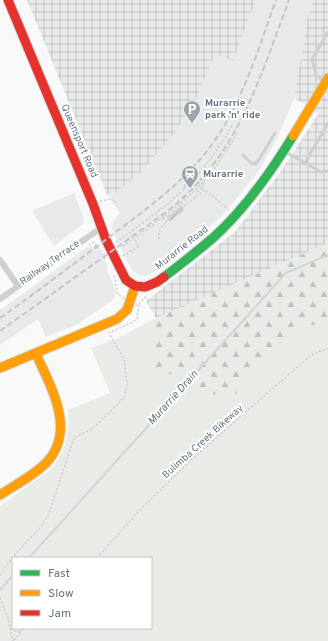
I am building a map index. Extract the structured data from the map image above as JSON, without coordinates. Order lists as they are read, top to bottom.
{
  "streets": {
    "street": ["Queensport Road", "Murarrie Road", "Railway Terrace"],
    "path": ["Bulimba Creek Bikeway"]
  },
  "crossings": [
    ["Queensport Road", "Railway Terrace"]
  ],
  "water": ["Murarrie Drain"],
  "places": {
    "parking": ["Murarrie park 'n' ride"],
    "station": ["Murarrie"]
  },
  "legend": ["Fast", "Slow", "Jam"]
}
